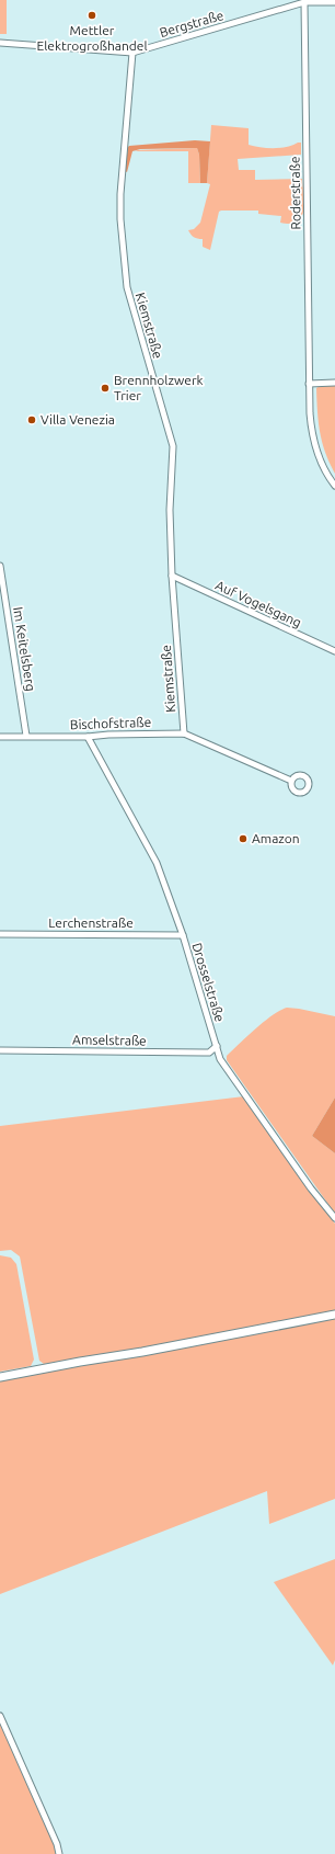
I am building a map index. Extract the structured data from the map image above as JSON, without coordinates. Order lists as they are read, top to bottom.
{
  "streets": {
    "street": [
      "Bergstraße",
      "Roderstraße",
      "Kiemstraße",
      "Auf Vogelsgang",
      "Im Keitelsberg",
      "Bischofstraße",
      "Lerchenstraße",
      "Drosselstraße",
      "Amselstraße"
    ]
  },
  "crossings": [
    ["Bergstraße", "Roderstraße"],
    ["Bergstraße", "Kiemstraße"],
    ["Kiemstraße", "Auf Vogelsgang"],
    ["Kiemstraße", "Bischofstraße"],
    ["Im Keitelsberg", "Bischofstraße"],
    ["Bischofstraße", "Drosselstraße"],
    ["Lerchenstraße", "Drosselstraße"],
    ["Drosselstraße", "Amselstraße"]
  ],
  "places": [
    "Mettler Elektrogroßhandel",
    "Brennholzwerk Trier",
    "Villa Venezia",
    "Amazon"
  ]
}
